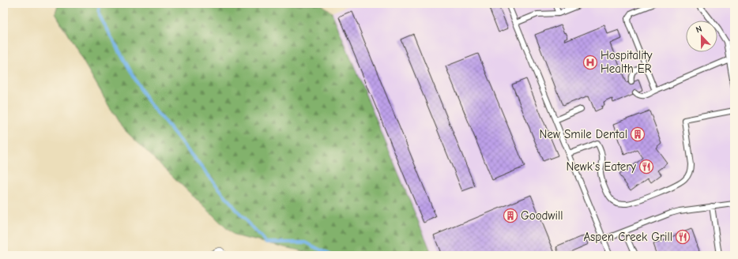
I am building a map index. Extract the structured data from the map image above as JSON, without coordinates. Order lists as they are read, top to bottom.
{
  "places": {
    "hospital": ["Hospitality Health ER"],
    "building": ["New Smile Dental", "Goodwill"],
    "restaurant": ["Newk's Eatery", "Aspen Creek Grill"]
  },
  "north": "top"
}
